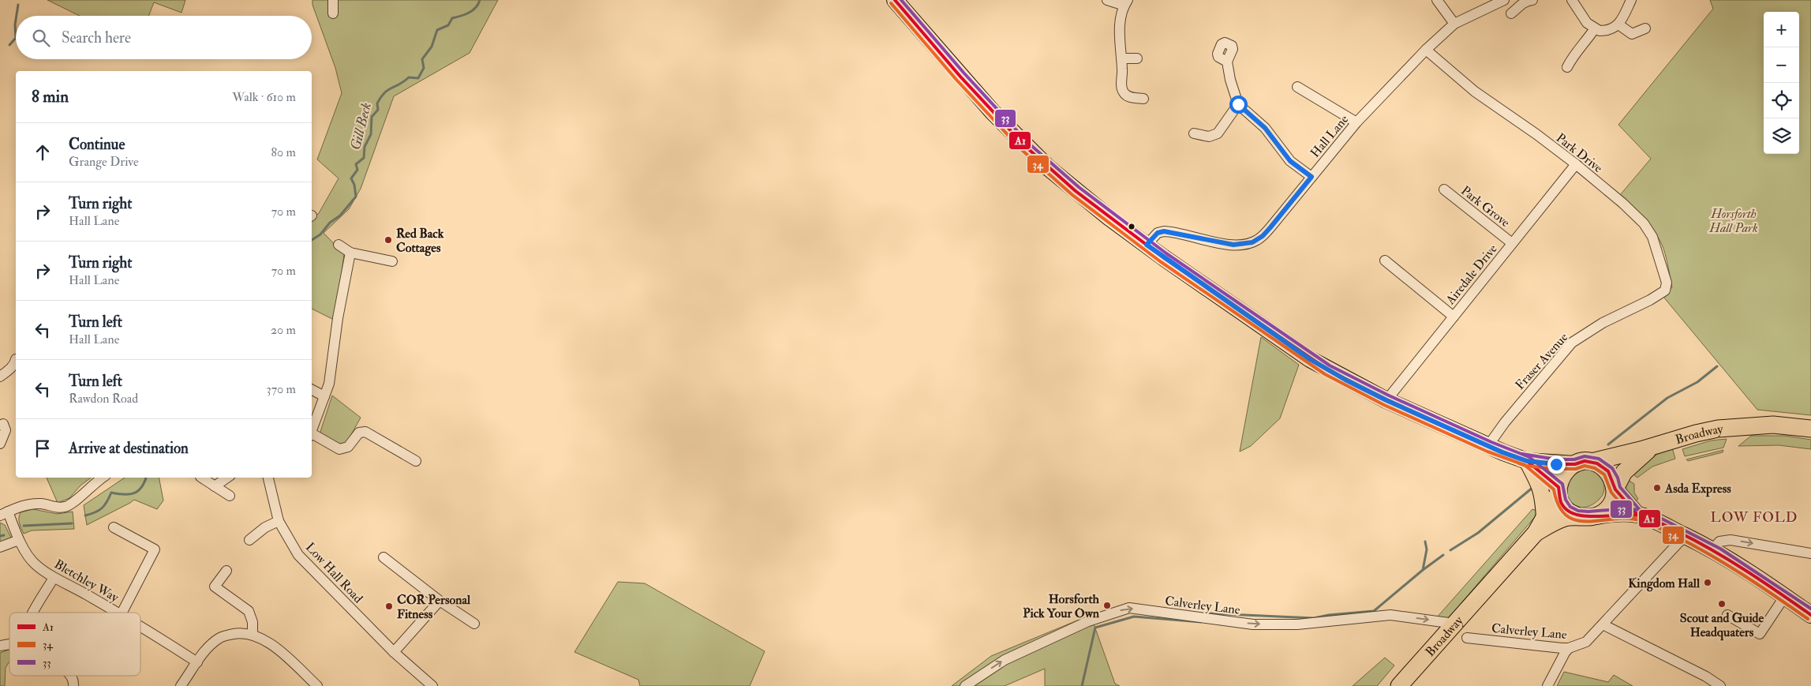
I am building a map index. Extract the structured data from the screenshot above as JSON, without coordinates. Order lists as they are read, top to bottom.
{
  "streets": {
    "highway": ["Broadway"],
    "street": [
      "Hall Lane",
      "Park Drive",
      "Park Grove",
      "Airedale Drive",
      "Fraser Avenue",
      "Low Hall Road",
      "Bletchley Way",
      "Calverley Lane"
    ]
  },
  "crossings": [
    ["Hall Lane", "Park Drive"],
    ["Park Drive", "Airedale Drive"],
    ["Park Drive", "Fraser Avenue"],
    ["Park Grove", "Airedale Drive"],
    ["Broadway", "Calverley Lane"]
  ],
  "one_way": ["Calverley Lane"],
  "districts": ["LOW FOLD"],
  "water": ["Gill Beck"],
  "parks": ["Horsforth Hall Park"],
  "places": [
    "Red Back Cottages",
    "Asda Express",
    "Kingdom Hall",
    "Scout and Guide Headquaters",
    "Horsforth Pick Your Own",
    "COR Personal Fitness"
  ],
  "lines": ["transit line A1", "transit line 33", "transit line 34"],
  "legend": ["A1", "34", "33"],
  "page": {
    "map_buttons": ["+", "−"],
    "search": "Search here",
    "heading": ["8 min", "Walk · 610 m"],
    "list": [
      ["Continue", "Grange Drive", "80 m"],
      ["Turn right", "Hall Lane", "70 m"],
      ["Turn right", "Hall Lane", "70 m"],
      ["Turn left", "Hall Lane", "20 m"],
      ["Turn left", "Rawdon Road", "370 m"],
      "Arrive at destination"
    ]
  }
}
